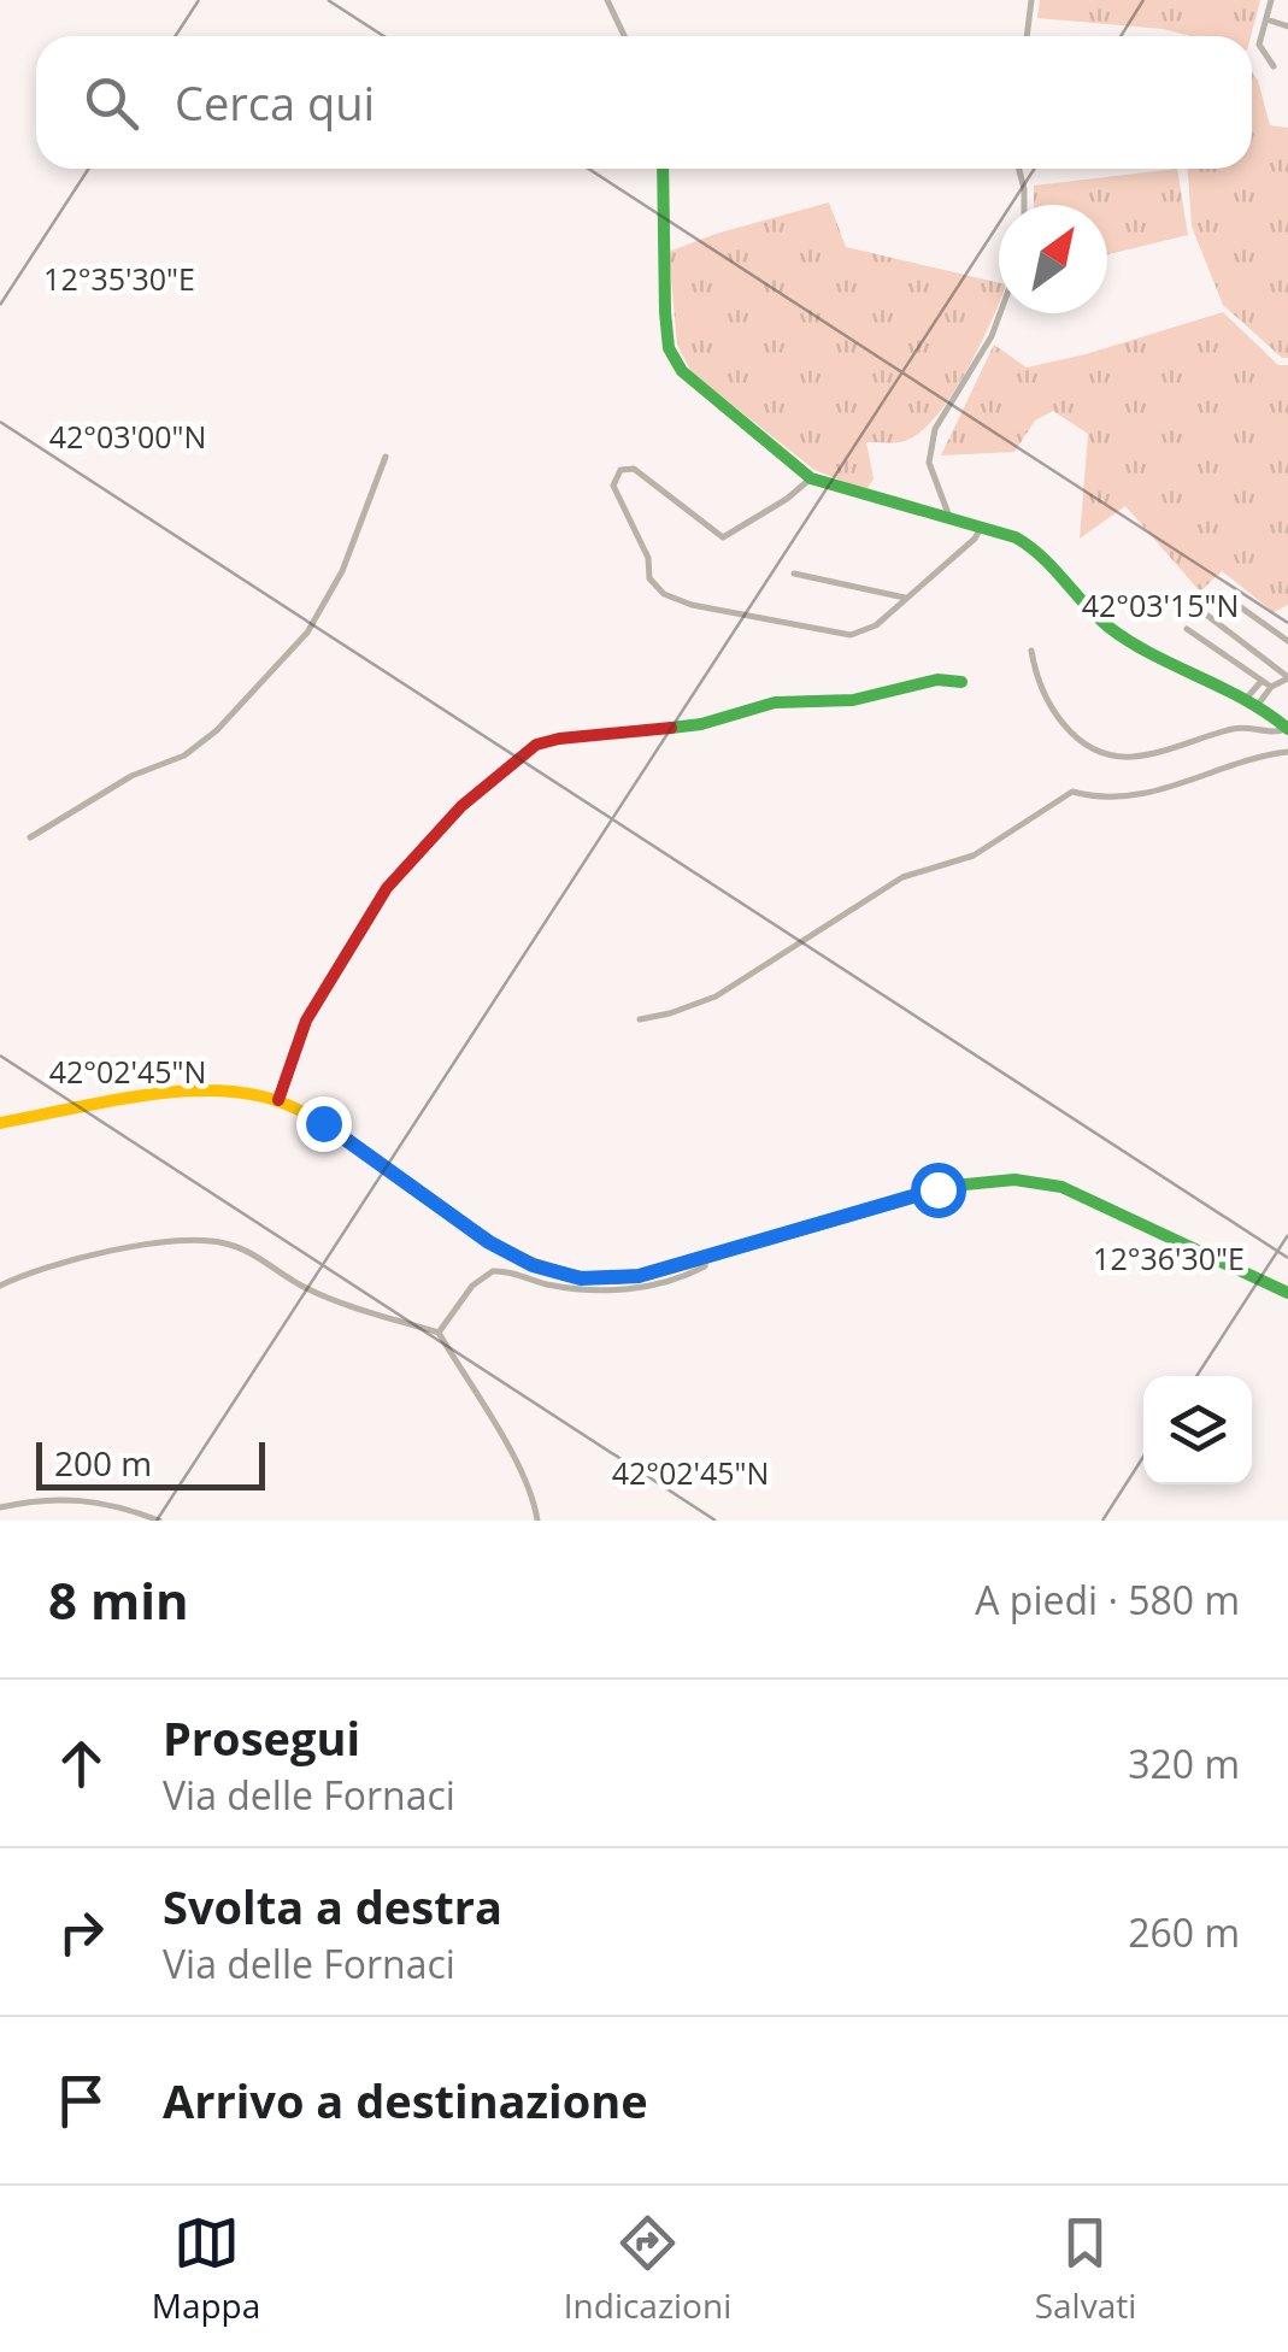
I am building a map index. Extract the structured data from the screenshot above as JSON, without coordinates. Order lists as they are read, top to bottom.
{
  "scale_bar": "200 m",
  "north": "top right",
  "page": {
    "search": "Cerca qui",
    "scale": "200 m",
    "heading": ["8 min", "A piedi · 580 m"],
    "list": [
      ["Prosegui", "Via delle Fornaci", "320 m"],
      ["Svolta a destra", "Via delle Fornaci", "260 m"],
      "Arrivo a destinazione"
    ],
    "nav": ["Mappa", "Indicazioni", "Salvati"]
  },
  "coordinates": [
    "12°35'30\"E",
    "42°03'00\"N",
    "42°03'15\"N",
    "42°02'45\"N",
    "12°36'30\"E"
  ]
}
